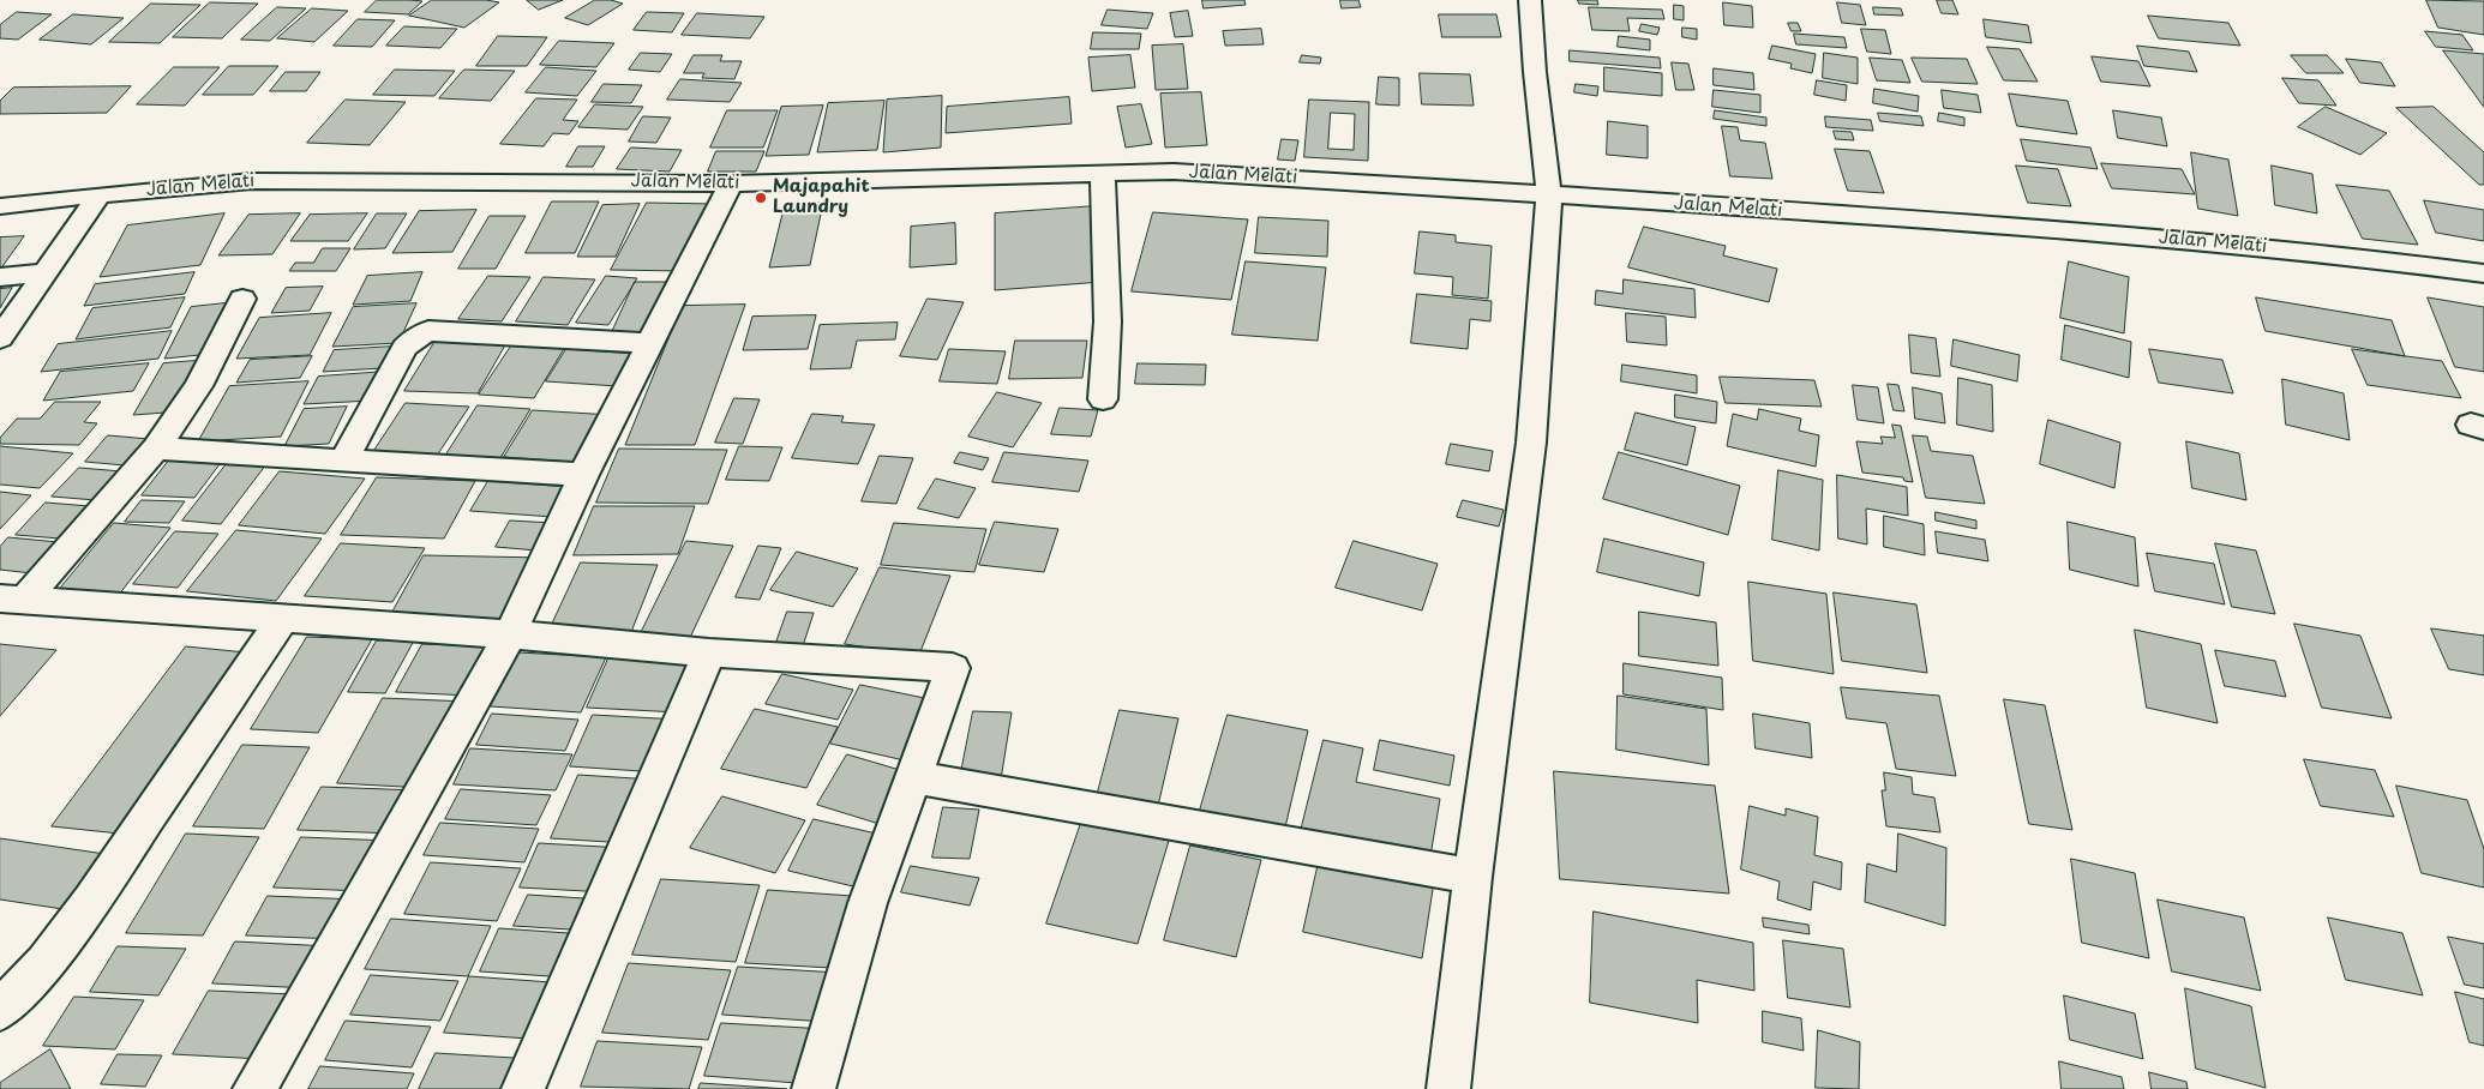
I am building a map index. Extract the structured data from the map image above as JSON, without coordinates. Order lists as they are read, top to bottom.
{
  "streets": {
    "street": ["Jalan Melati"]
  },
  "places": ["Majapahit Laundry"]
}
